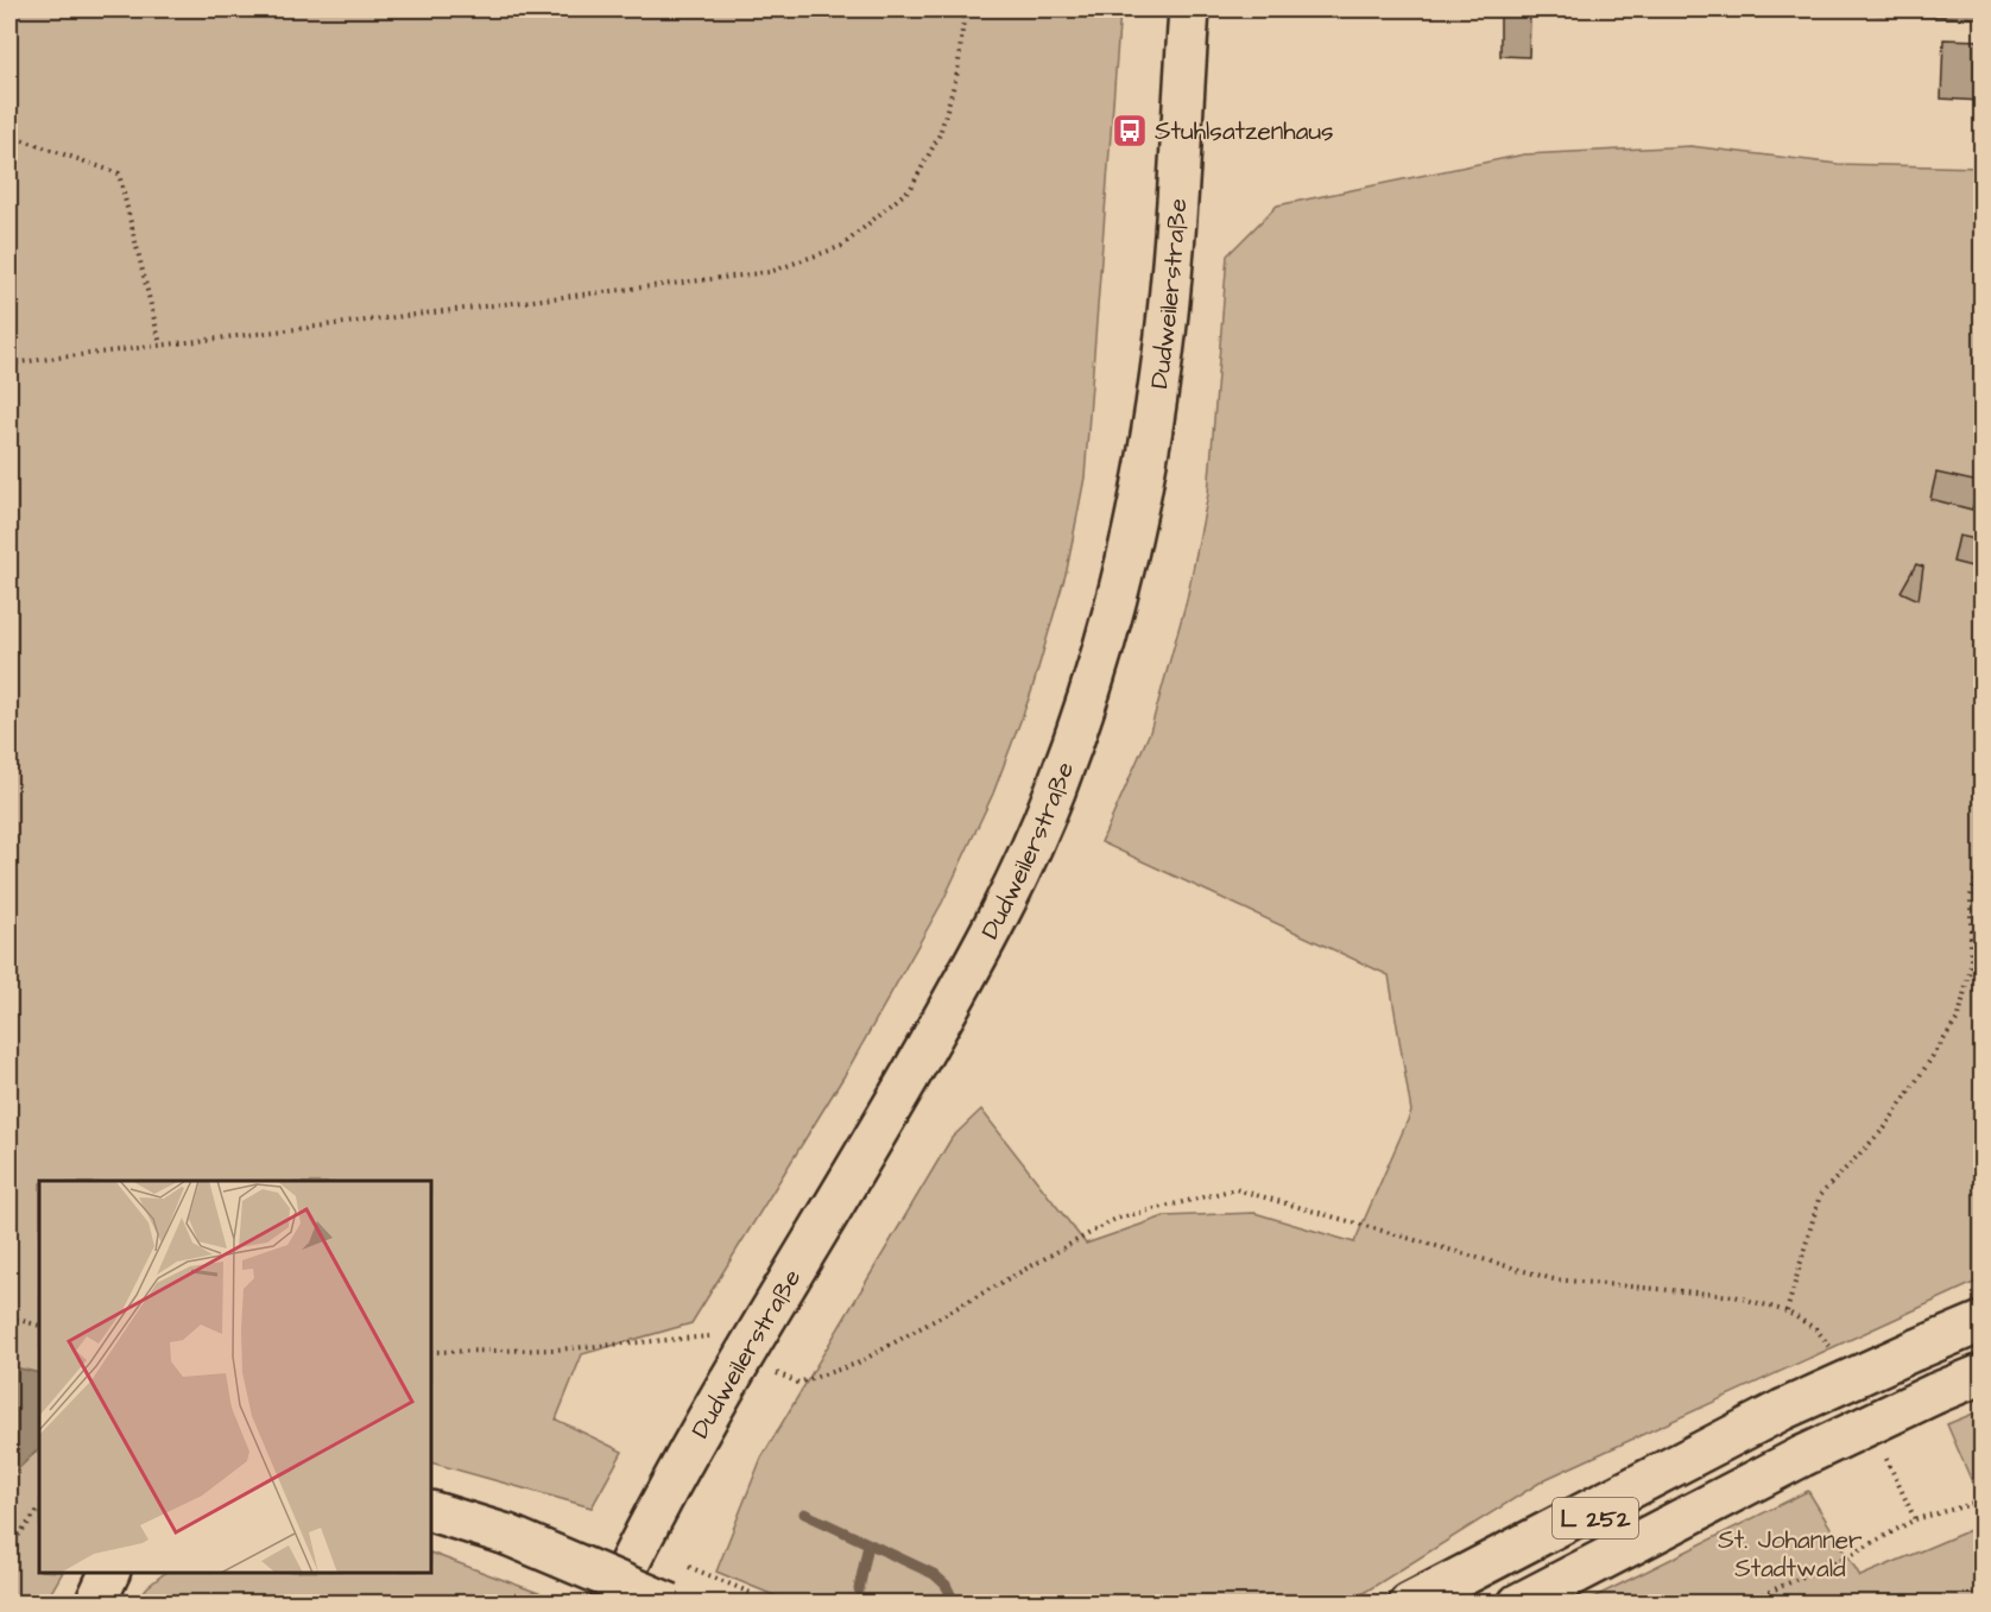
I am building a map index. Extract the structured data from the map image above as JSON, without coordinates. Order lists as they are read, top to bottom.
{
  "streets": {
    "main road": ["Dudweilerstraße", "L 252"]
  },
  "parks": ["St. Johanner Stadtwald"],
  "places": {
    "bus stop": ["Stuhlsatzenhaus"]
  }
}
